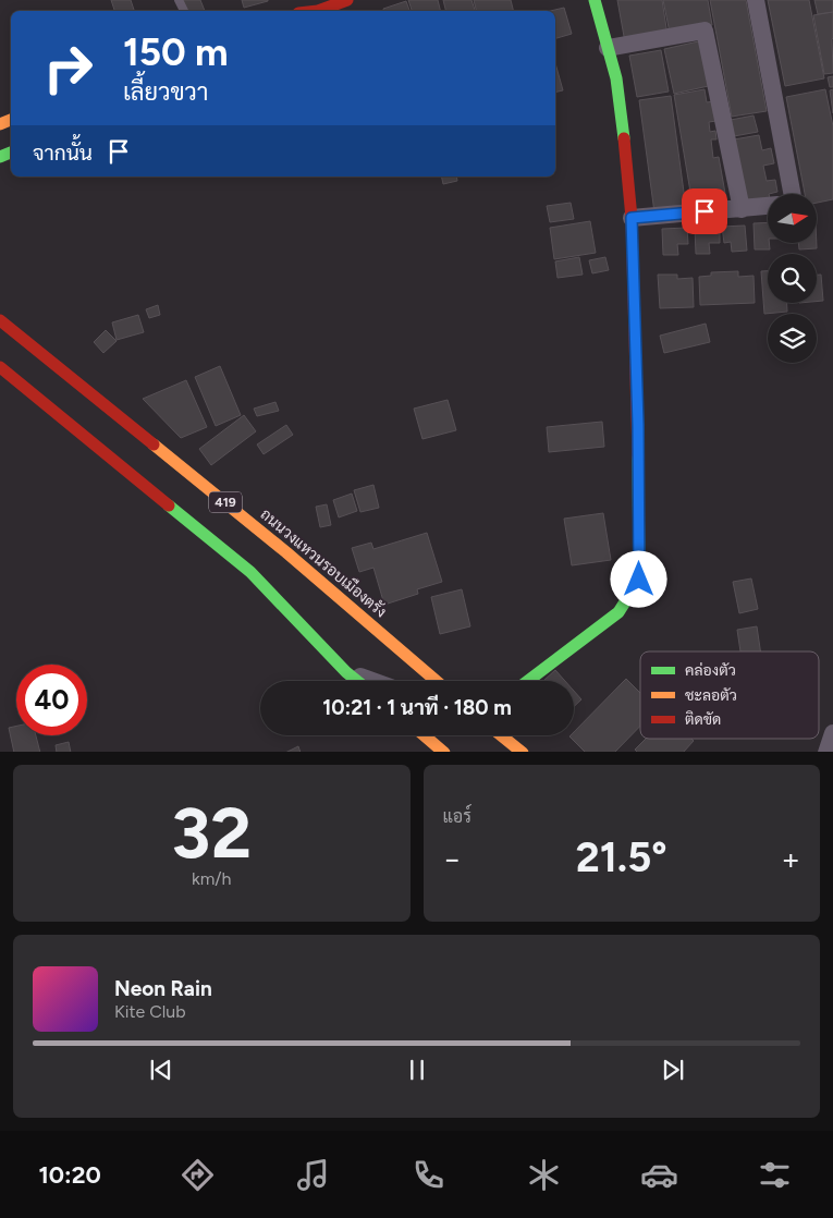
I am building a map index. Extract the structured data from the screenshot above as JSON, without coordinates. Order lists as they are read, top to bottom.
{
  "streets": {
    "main road": ["419", "ถนนวงแหวนรอบเมืองตรัง"]
  },
  "legend": ["คล่องตัว", "ชะลอตัว", "ติดขัด"],
  "north": "right",
  "page": {
    "turn": ["150 m", "เลี้ยวขวา"],
    "then": "จากนั้น",
    "limit": "40",
    "trip": "10:21 · 1 นาที · 180 m",
    "tile": [
      ["32", "km/h"],
      "แอร์"
    ],
    "heat": ["−", "21.5°", "+"],
    "song": ["Neon Rain", "Kite Club"],
    "tabs": "10:20"
  }
}
